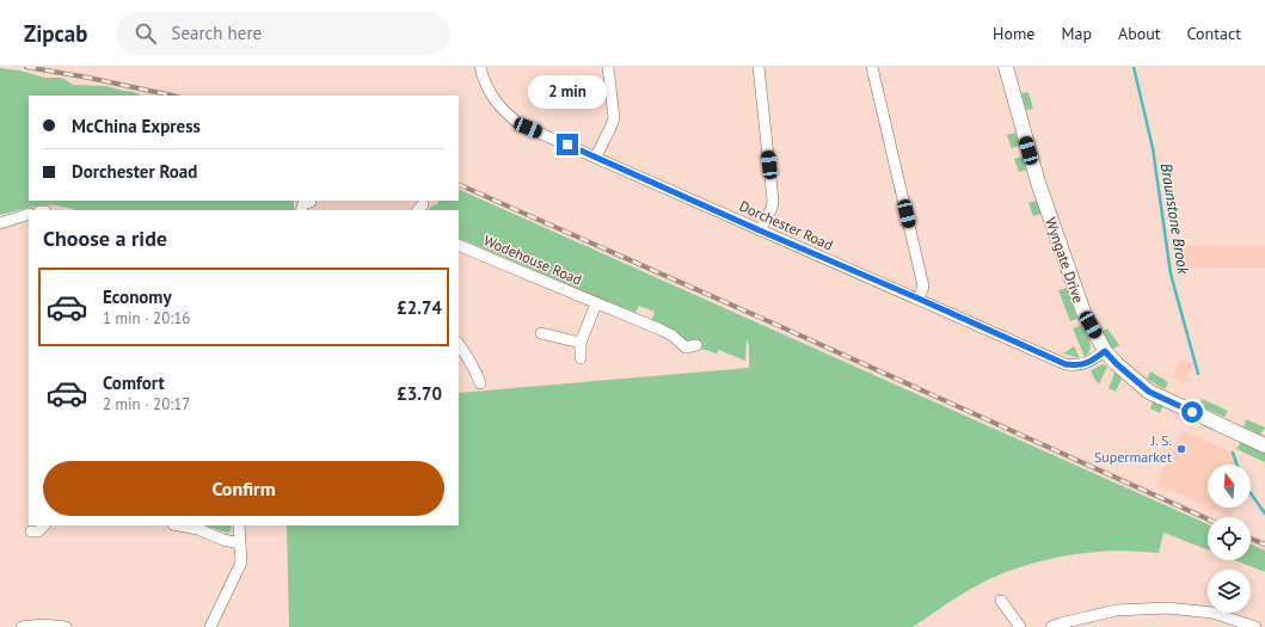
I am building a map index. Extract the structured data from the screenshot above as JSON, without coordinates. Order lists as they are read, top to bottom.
{
  "streets": {
    "street": ["Dorchester Road", "Wodehouse Road", "Wyngate Drive"]
  },
  "crossings": [
    ["Dorchester Road", "Wyngate Drive"]
  ],
  "water": ["Braunstone Brook"],
  "places": ["J. S. Supermarket"],
  "north": "top",
  "page": {
    "header": "Zipcab",
    "search": "Search here",
    "nav": [
      "Home",
      "Map",
      "About",
      "Contact"
    ],
    "bubble": "2 min",
    "banner": ["McChina Express", "Dorchester Road"],
    "heading": "Choose a ride",
    "list": [
      {
        "name": "Economy",
        "note": "1 min · 20:16",
        "value": "£2.74"
      },
      {
        "name": "Comfort",
        "note": "2 min · 20:17",
        "value": "£3.70"
      }
    ],
    "buttons": "Confirm"
  }
}
